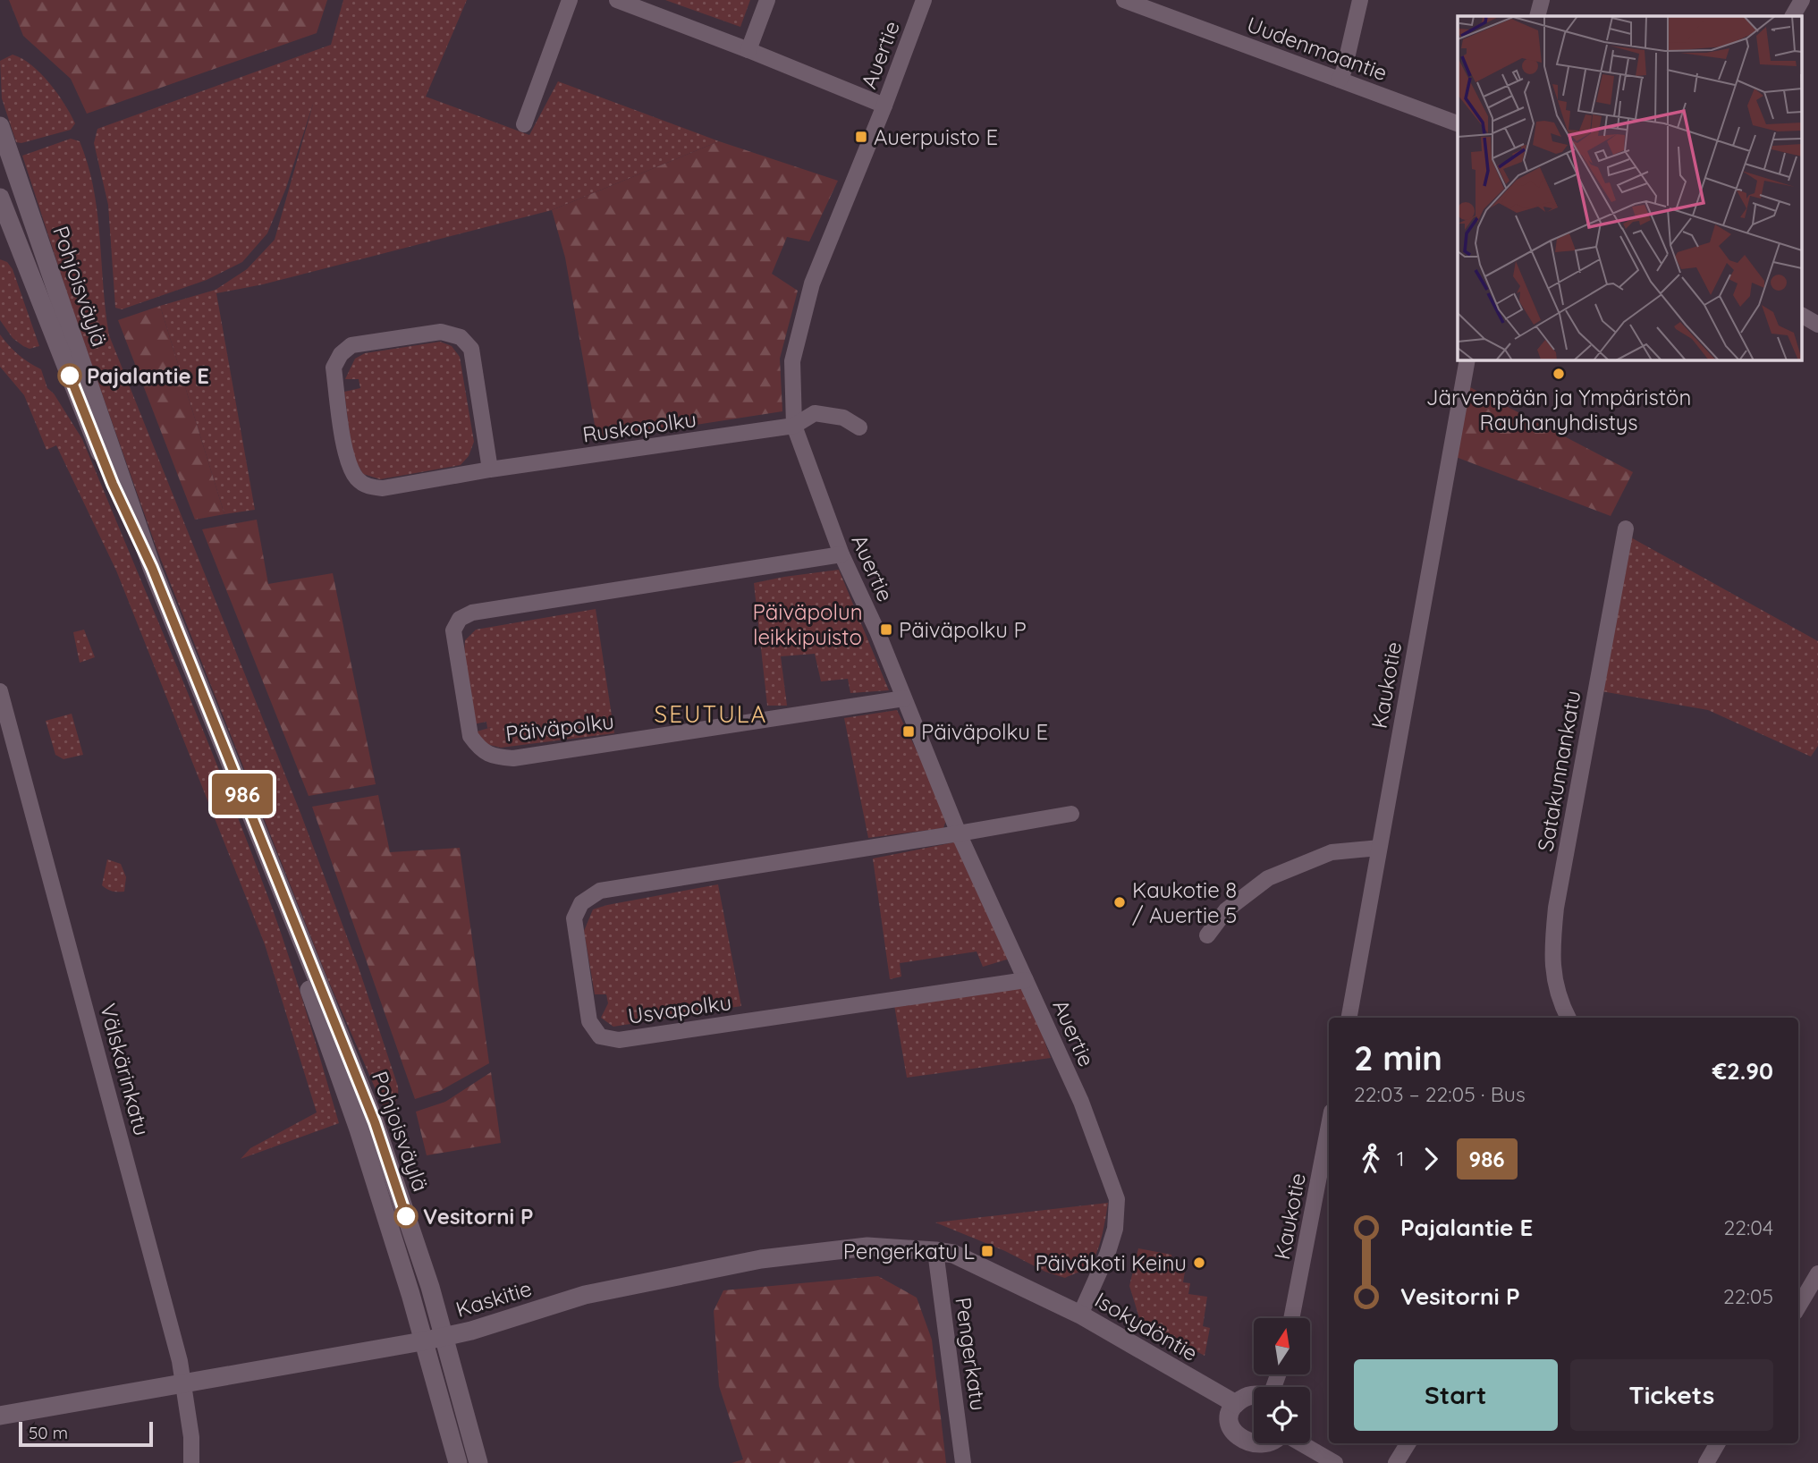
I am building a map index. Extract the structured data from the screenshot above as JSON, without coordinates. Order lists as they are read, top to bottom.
{
  "streets": {
    "main road": ["Pohjoisväylä", "Kaskitie", "Isokydöntie"],
    "street": [
      "Uudenmaantie",
      "Auertie",
      "Ruskopolku",
      "Kaukotie",
      "Päiväpolku",
      "Satakunnankatu",
      "Usvapolku",
      "Välskärinkatu",
      "Pengerkatu"
    ]
  },
  "crossings": [
    ["Auertie", "Ruskopolku"],
    ["Auertie", "Päiväpolku"],
    ["Auertie", "Usvapolku"],
    ["Auertie", "Isokydöntie"],
    ["Pohjoisväylä", "Kaskitie"],
    ["Välskärinkatu", "Kaskitie"],
    ["Kaskitie", "Isokydöntie"],
    ["Kaskitie", "Pengerkatu"]
  ],
  "districts": ["SEUTULA"],
  "parks": ["Päiväpolun leikkipuisto"],
  "places": {
    "transit": [
      "Auerpuisto E",
      "Päiväpolku P",
      "Päiväpolku E",
      "Pengerkatu L"
    ],
    "other": [
      "Järvenpään ja Ympäristön Rauhanyhdistys",
      "Pajalantie E",
      "Kaukotie 8 / Auertie 5",
      "Vesitorni P",
      "Päiväkoti Keinu"
    ]
  },
  "lines": ["bus line 986"],
  "scale_bar": "50 m",
  "north": "top",
  "page": {
    "on_map": "986",
    "heading": ["2 min", "22:03 – 22:05 · Bus", "€2.90"],
    "legs": ["1", "986"],
    "list": [
      {
        "name": "Pajalantie E",
        "value": "22:04"
      },
      {
        "name": "Vesitorni P",
        "value": "22:05"
      }
    ],
    "buttons": ["Start", "Tickets"],
    "scale": "50 m"
  }
}
